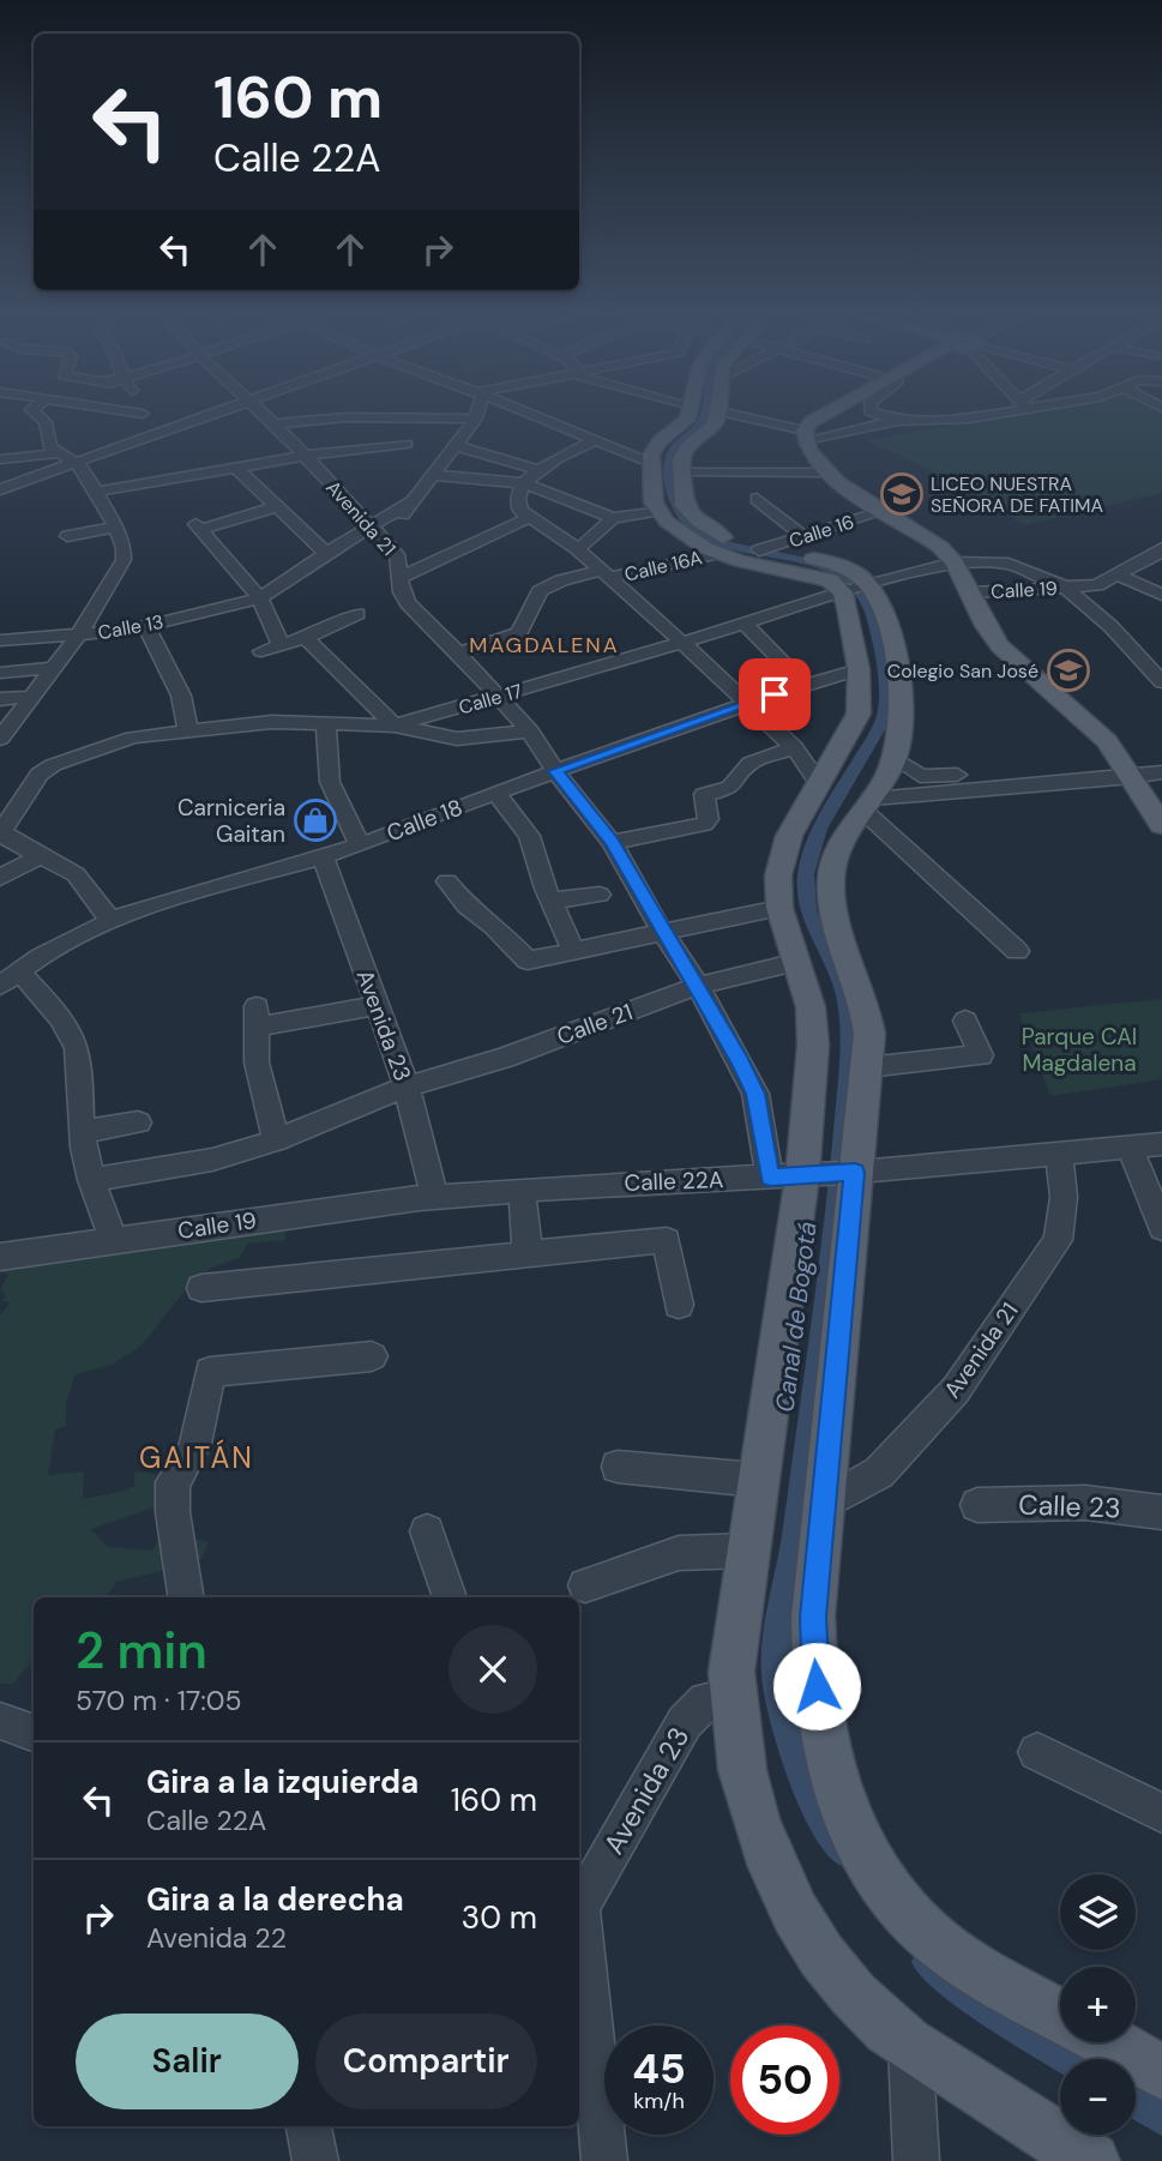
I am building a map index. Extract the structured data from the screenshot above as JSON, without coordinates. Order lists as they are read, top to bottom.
{
  "streets": {
    "street": [
      "Avenida 21",
      "Calle 16",
      "Calle 16A",
      "Calle 19",
      "Calle 13",
      "Calle 17",
      "Calle 18",
      "Calle 21",
      "Avenida 23",
      "Calle 22A",
      "Calle 23"
    ]
  },
  "crossings": [
    ["Avenida 21", "Calle 16A"],
    ["Avenida 21", "Calle 17"],
    ["Avenida 21", "Calle 18"],
    ["Avenida 21", "Calle 21"],
    ["Avenida 21", "Calle 22A"],
    ["Calle 19", "Calle 17"],
    ["Calle 19", "Avenida 23"],
    ["Calle 19", "Calle 22A"],
    ["Calle 18", "Avenida 23"],
    ["Calle 21", "Avenida 23"],
    ["Avenida 23", "Calle 22A"]
  ],
  "districts": ["MAGDALENA", "GAITÁN"],
  "water": ["Canal de Bogotá"],
  "parks": ["Parque CAI Magdalena"],
  "places": {
    "school or university": ["LICEO NUESTRA SEÑORA DE FATIMA", "Colegio San José"],
    "shop": ["Carniceria Gaitan"]
  },
  "page": {
    "turn": ["160 m", "Calle 22A"],
    "heading": ["2 min", "570 m · 17:05"],
    "list": [
      {
        "name": "Gira a la izquierda",
        "note": "Calle 22A",
        "value": "160 m"
      },
      {
        "name": "Gira a la derecha",
        "note": "Avenida 22",
        "value": "30 m"
      }
    ],
    "map_buttons": ["+", "−"],
    "buttons": ["Salir", "Compartir"],
    "speed": "45 km/h",
    "limit": "50"
  }
}
